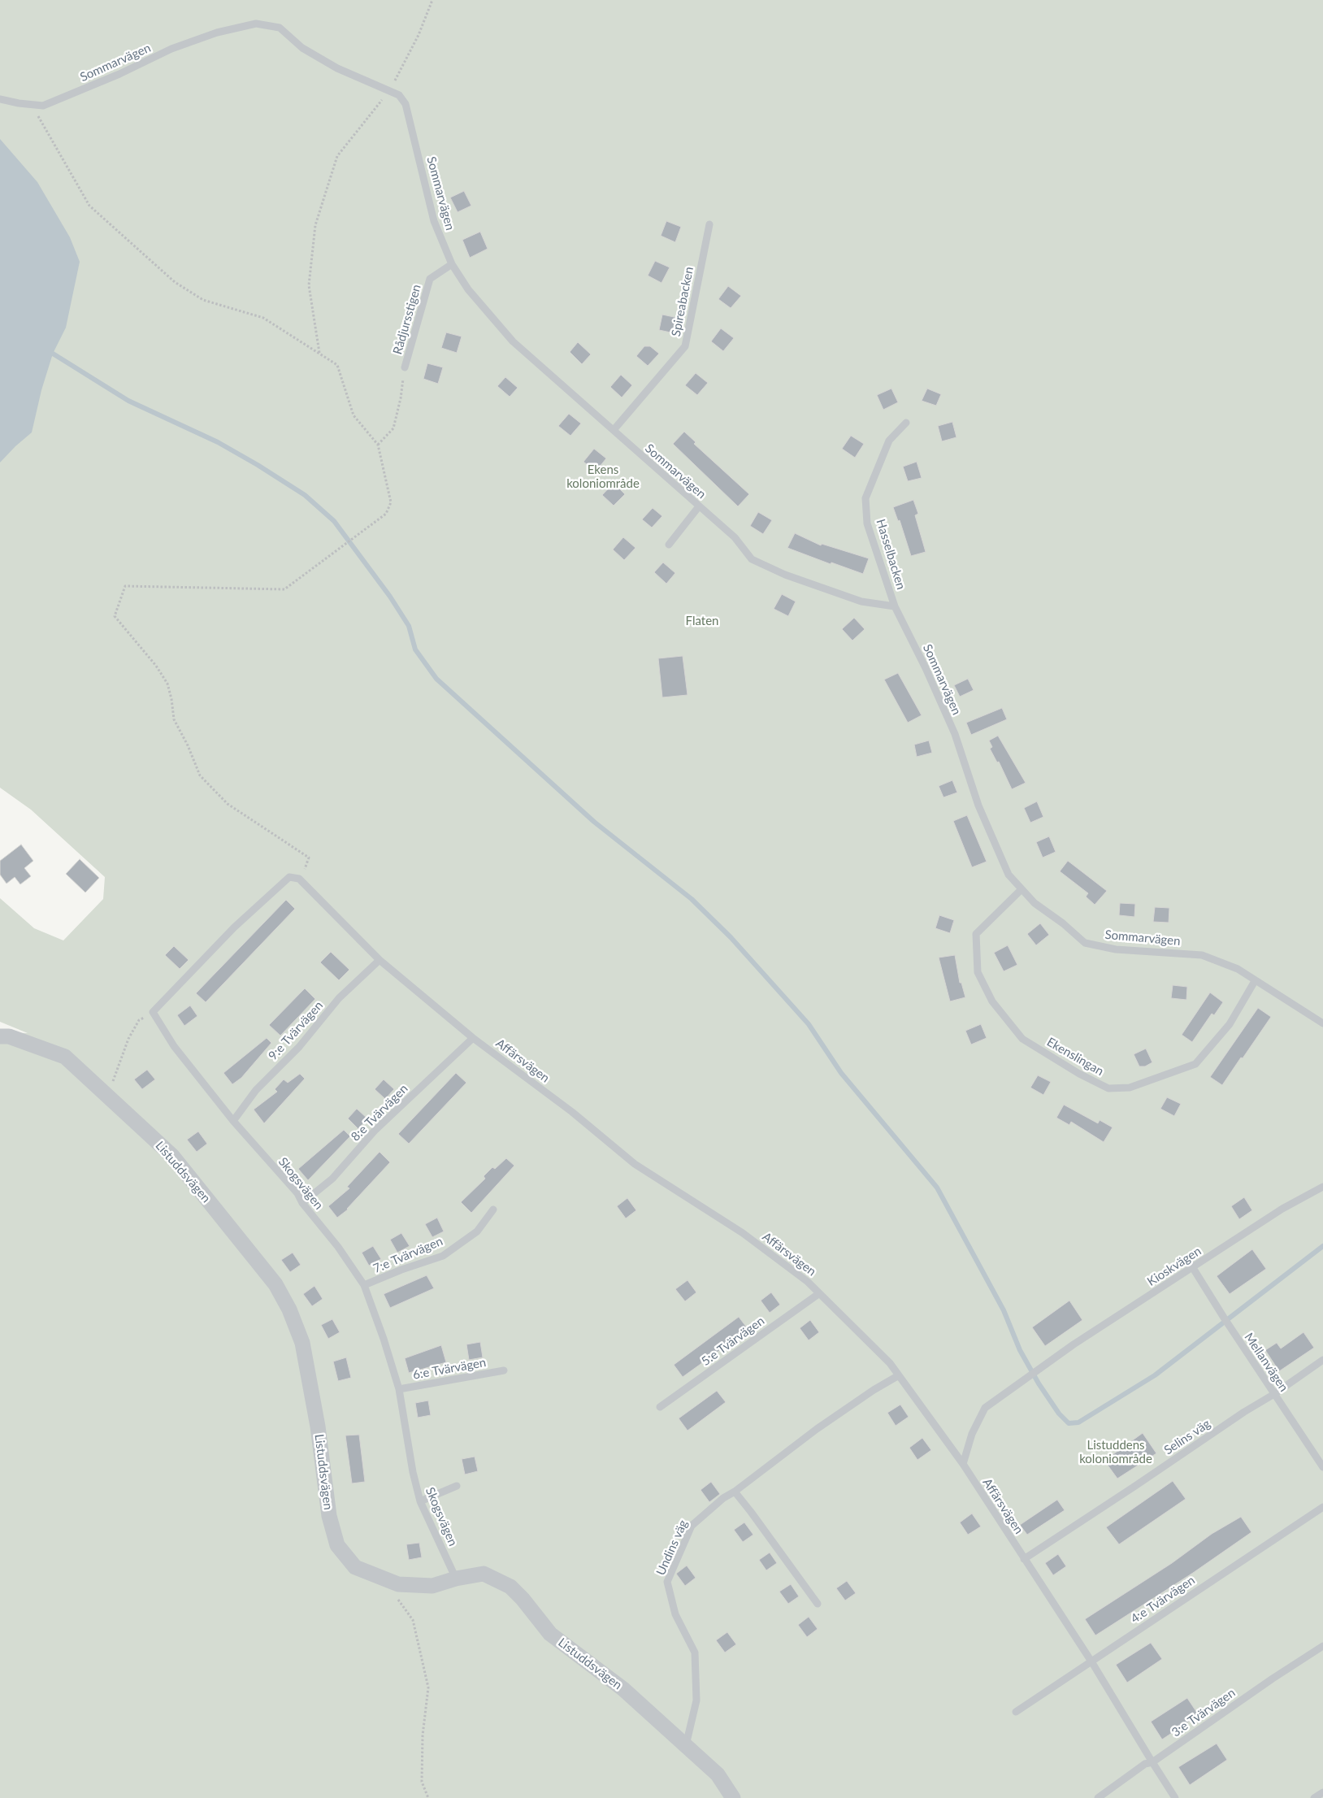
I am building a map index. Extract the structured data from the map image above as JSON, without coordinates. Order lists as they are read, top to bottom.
{
  "streets": {
    "street": ["Listuddsvägen"],
    "lane": [
      "Sommarvägen",
      "Spireabacken",
      "Rådjursstigen",
      "Hasselbacken",
      "9:e Tvärvägen",
      "Ekenslingan",
      "Affärsvägen",
      "8:e Tvärvägen",
      "Skogsvägen",
      "7:e Tvärvägen",
      "Kioskvägen",
      "5:e Tvärvägen",
      "Mellanvägen",
      "6:e Tvärvägen",
      "Selins väg",
      "Undins väg",
      "4:e Tvärvägen",
      "3:e Tvärvägen"
    ]
  },
  "crossings": [
    ["Sommarvägen", "Spireabacken"],
    ["Sommarvägen", "Rådjursstigen"],
    ["Sommarvägen", "Hasselbacken"],
    ["Sommarvägen", "Ekenslingan"],
    ["9:e Tvärvägen", "Affärsvägen"],
    ["9:e Tvärvägen", "Skogsvägen"],
    ["Affärsvägen", "8:e Tvärvägen"],
    ["Affärsvägen", "Kioskvägen"],
    ["Affärsvägen", "5:e Tvärvägen"],
    ["Affärsvägen", "Selins väg"],
    ["Affärsvägen", "Undins väg"],
    ["Affärsvägen", "4:e Tvärvägen"],
    ["Affärsvägen", "3:e Tvärvägen"],
    ["8:e Tvärvägen", "Skogsvägen"],
    ["Listuddsvägen", "Skogsvägen"],
    ["Listuddsvägen", "Undins väg"],
    ["Skogsvägen", "7:e Tvärvägen"],
    ["Skogsvägen", "6:e Tvärvägen"],
    ["Kioskvägen", "Mellanvägen"],
    ["Mellanvägen", "Selins väg"]
  ],
  "parks": ["Ekens koloniområde", "Flaten", "Listuddens koloniområde"]
}
